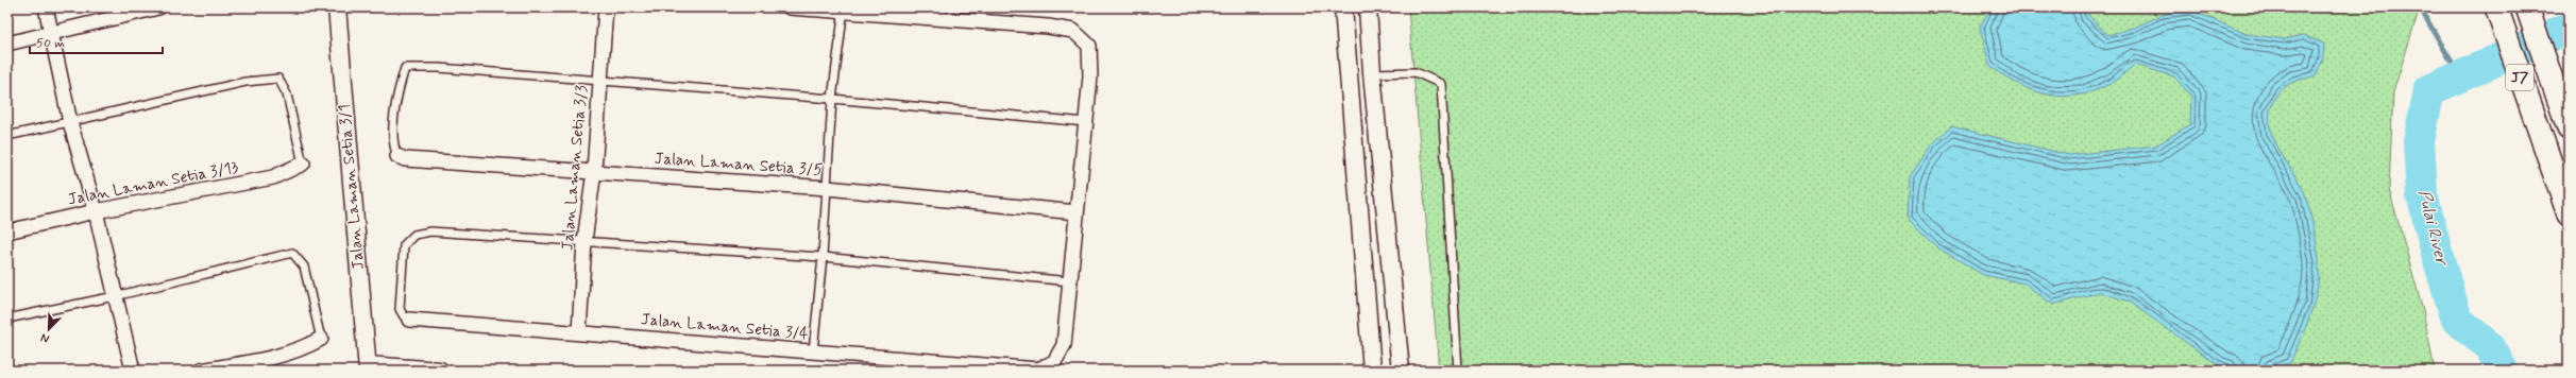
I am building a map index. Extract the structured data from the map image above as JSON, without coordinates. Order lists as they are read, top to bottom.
{
  "streets": {
    "main road": ["J7"],
    "street": [
      "Jalan Laman Setia 3/5",
      "Jalan Laman Setia 3/3",
      "Jalan Laman Setia 3/13",
      "Jalan Laman Setia 3/1",
      "Jalan Laman Setia 3/4"
    ]
  },
  "crossings": [
    ["Jalan Laman Setia 3/5", "Jalan Laman Setia 3/3"],
    ["Jalan Laman Setia 3/3", "Jalan Laman Setia 3/4"]
  ],
  "water": ["Pulai River"],
  "scale_bar": "50 m",
  "north": "bottom left"
}
